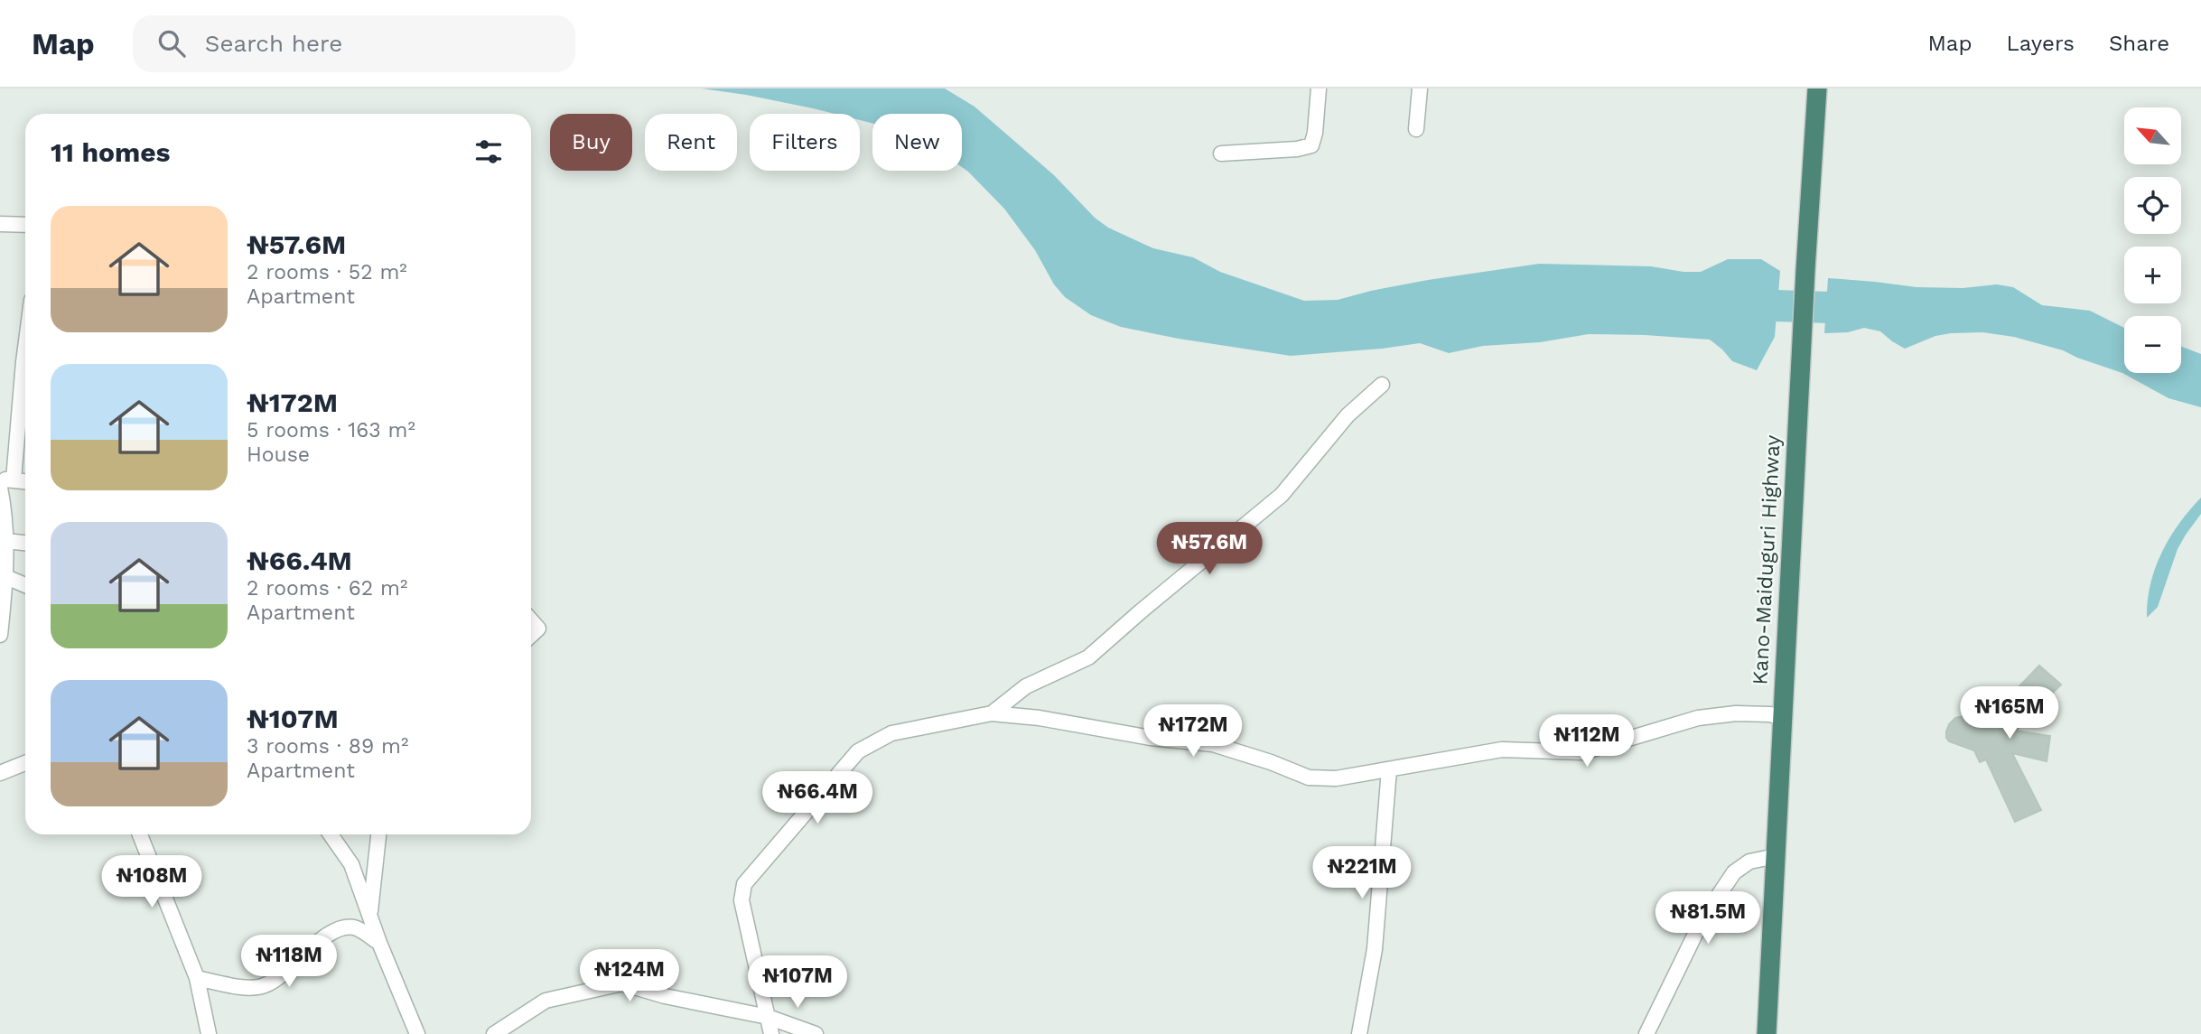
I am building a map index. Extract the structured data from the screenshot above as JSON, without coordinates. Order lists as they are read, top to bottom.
{
  "streets": {
    "highway": ["Kano-Maiduguri Highway"]
  },
  "north": "top left",
  "page": {
    "header": "Map",
    "search": "Search here",
    "nav": ["Map", "Layers", "Share"],
    "map_buttons": ["+", "−"],
    "chip": [
      "Buy",
      "Rent",
      "Filters",
      "New"
    ],
    "heading": "11 homes",
    "list": [
      {
        "name": "₦57.6M",
        "note": "2 rooms · 52 m² · Apartment"
      },
      {
        "name": "₦172M",
        "note": "5 rooms · 163 m² · House"
      },
      {
        "name": "₦66.4M",
        "note": "2 rooms · 62 m² · Apartment"
      },
      {
        "name": "₦107M",
        "note": "3 rooms · 89 m² · Apartment"
      }
    ],
    "price": [
      "₦57.6M",
      "₦165M",
      "₦172M",
      "₦112M",
      "₦66.4M",
      "₦221M",
      "₦108M",
      "₦81.5M",
      "₦118M",
      "₦124M",
      "₦107M"
    ]
  }
}
